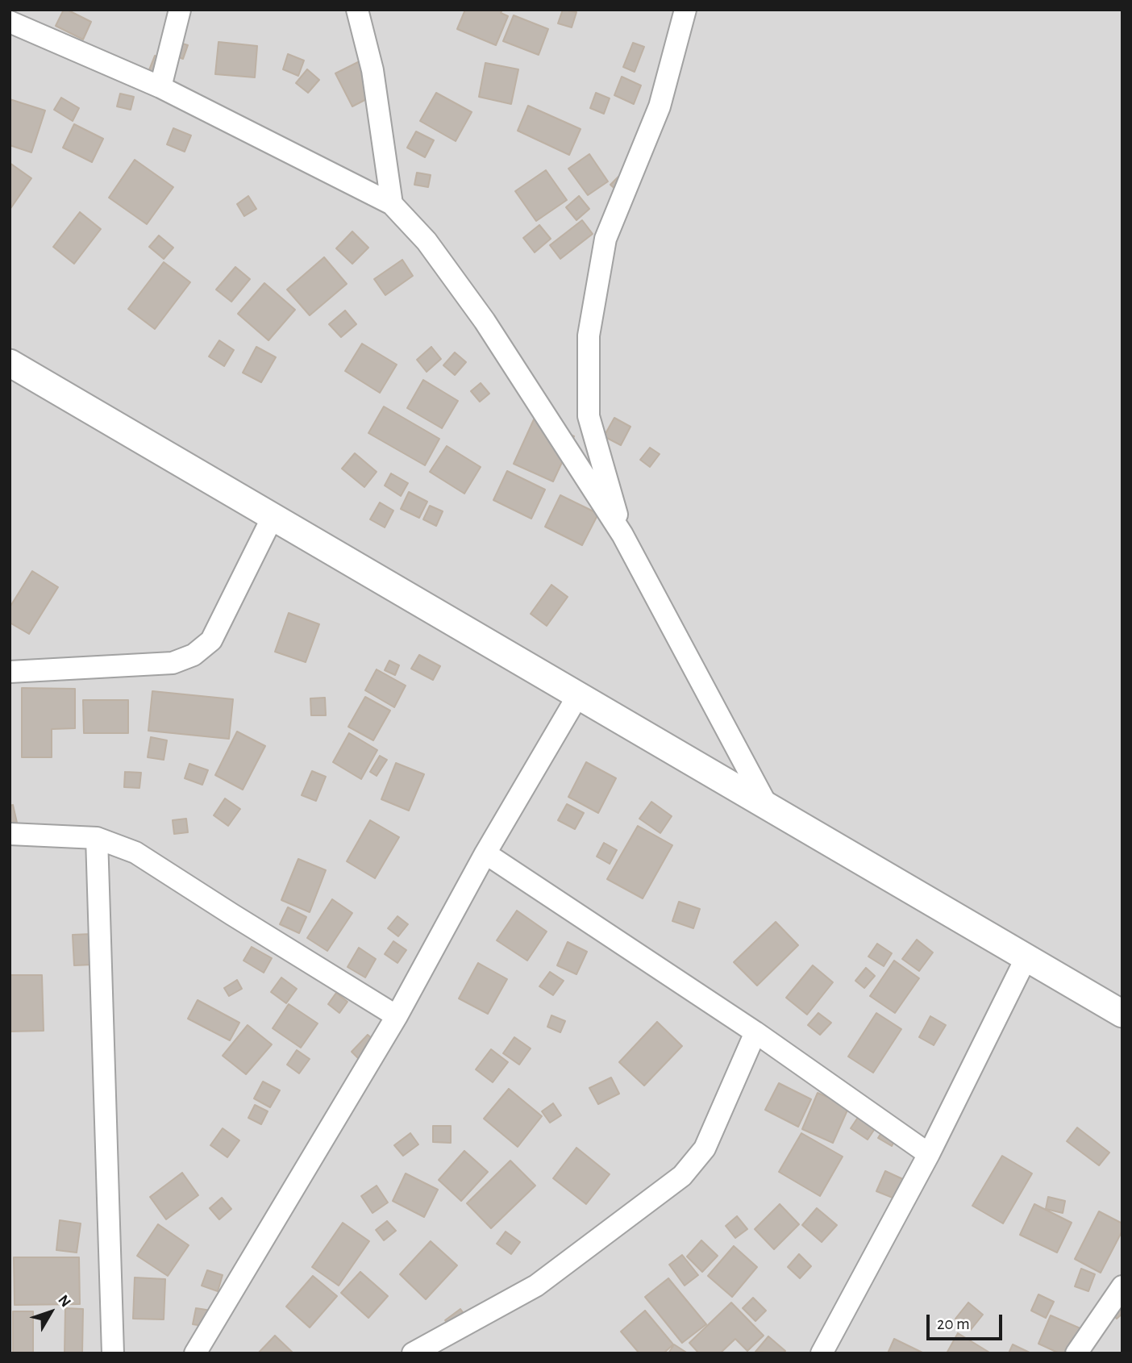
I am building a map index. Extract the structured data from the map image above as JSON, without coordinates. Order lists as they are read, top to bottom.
{
  "scale_bar": "20 m",
  "north": "top right"
}
